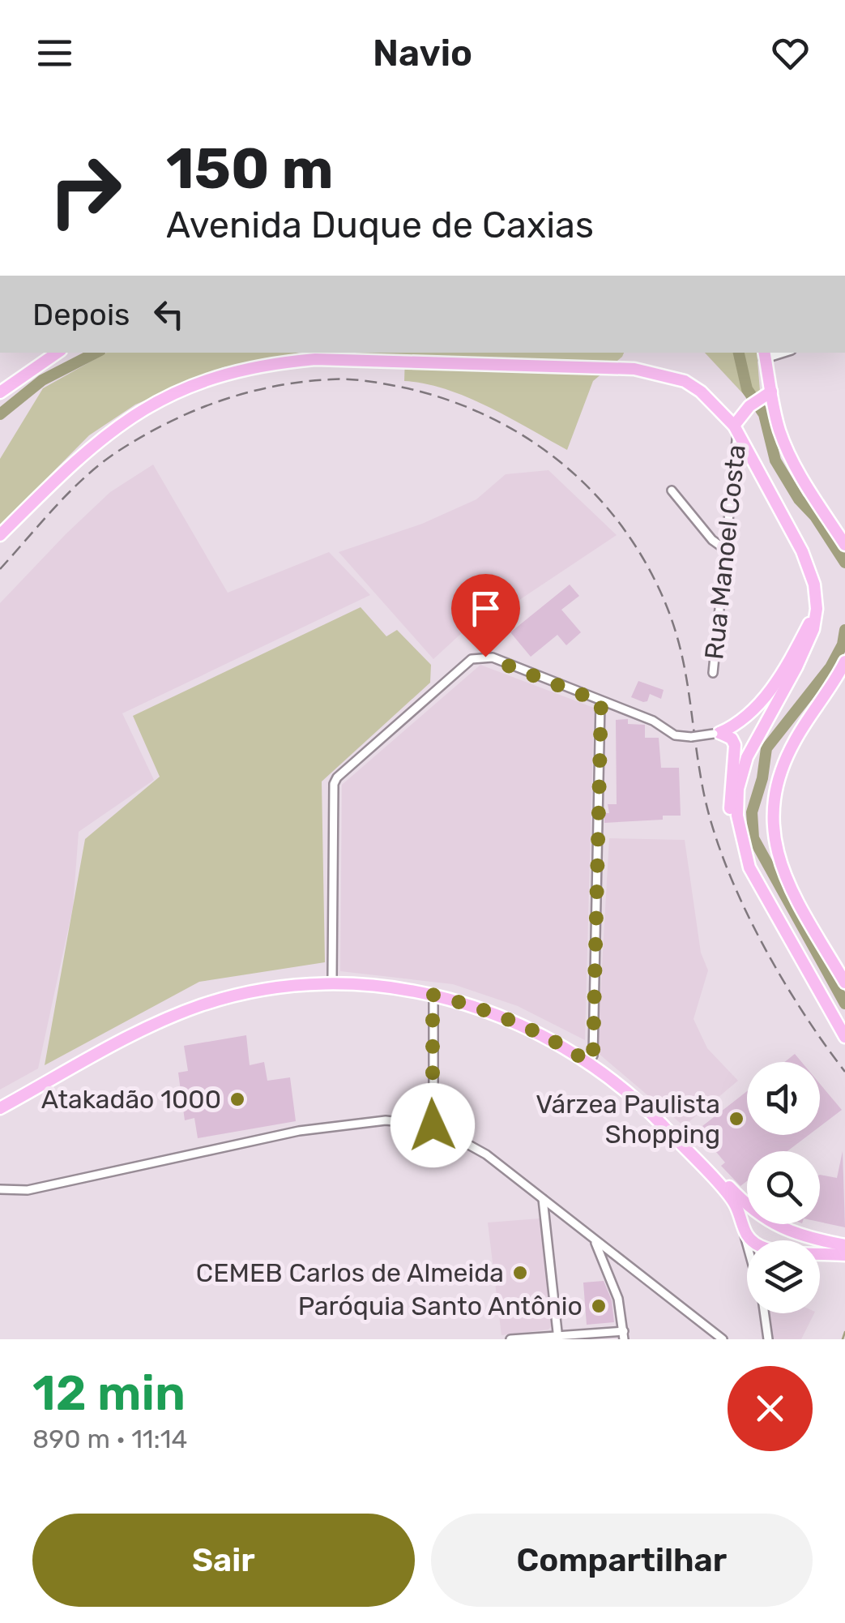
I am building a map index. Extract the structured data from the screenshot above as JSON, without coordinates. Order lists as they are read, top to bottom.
{
  "streets": {
    "street": ["Rua Manoel Costa"]
  },
  "places": [
    "Atakadão 1000",
    "Várzea Paulista Shopping",
    "CEMEB Carlos de Almeida",
    "Paróquia Santo Antônio"
  ],
  "page": {
    "header": "Navio",
    "turn": ["150 m", "Avenida Duque de Caxias"],
    "then": "Depois",
    "heading": ["12 min", "890 m · 11:14"],
    "buttons": ["Sair", "Compartilhar"]
  }
}
